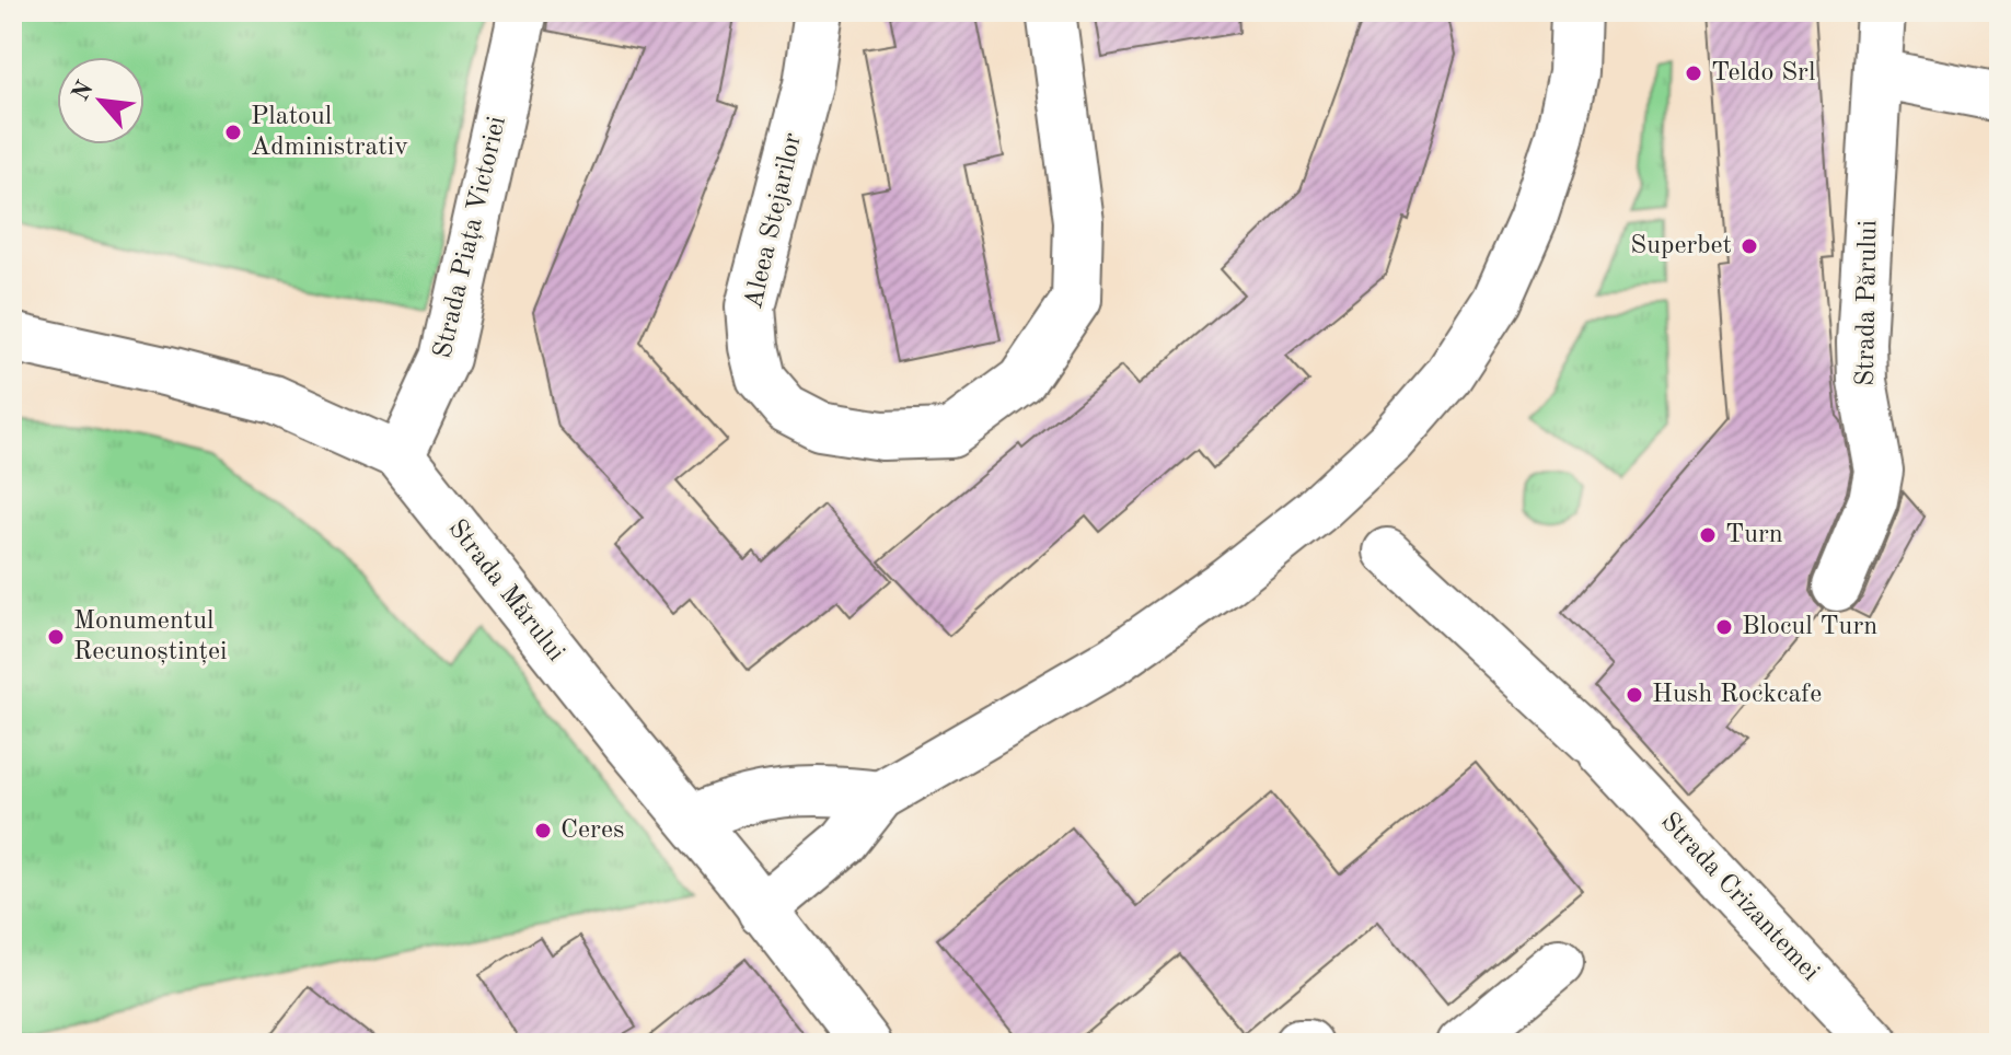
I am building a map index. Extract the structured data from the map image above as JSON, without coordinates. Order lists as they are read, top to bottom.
{
  "streets": {
    "street": [
      "Aleea Stejarilor",
      "Strada Piața Victoriei",
      "Strada Părului",
      "Strada Mărului",
      "Strada Crizantemei"
    ]
  },
  "crossings": [
    ["Strada Piața Victoriei", "Strada Mărului"]
  ],
  "places": [
    "Teldo Srl",
    "Platoul Administrativ",
    "Superbet",
    "Turn",
    "Blocul Turn",
    "Monumentul Recunoștinței",
    "Hush Rockcafe",
    "Ceres"
  ],
  "north": "top left"
}
